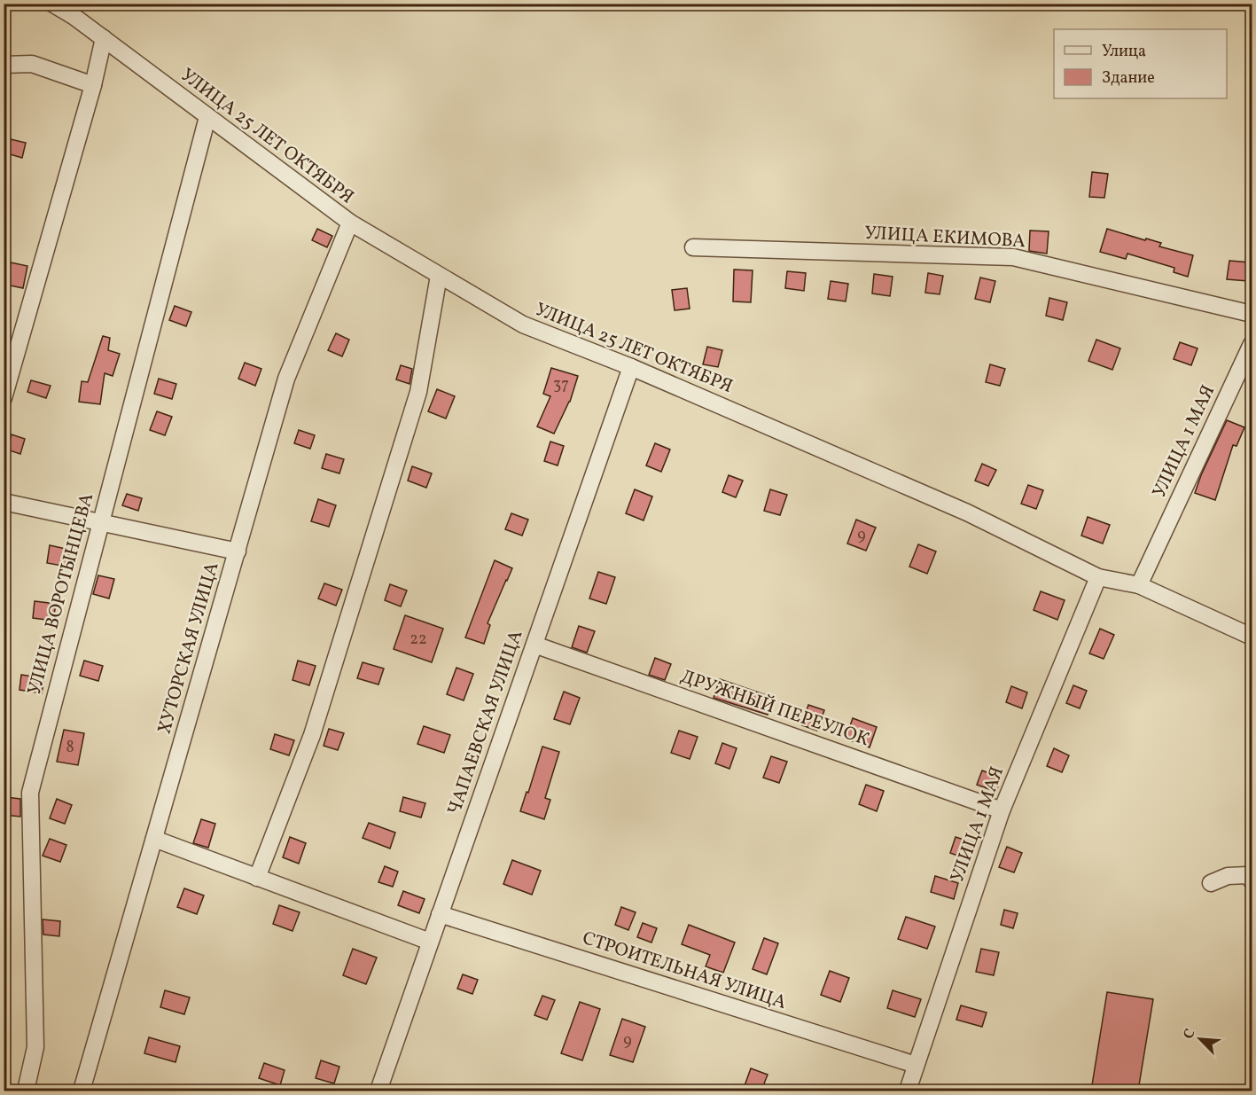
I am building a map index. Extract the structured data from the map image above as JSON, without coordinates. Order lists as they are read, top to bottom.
{
  "streets": {
    "street": [
      "УЛИЦА 25 ЛЕТ ОКТЯБРЯ",
      "УЛИЦА ЕКИМОВА",
      "УЛИЦА 1 МАЯ",
      "УЛИЦА ВОРОТЫНЦЕВА",
      "ХУТОРСКАЯ УЛИЦА",
      "ДРУЖНЫЙ ПЕРЕУЛОК",
      "ЧАПАЕВСКАЯ УЛИЦА",
      "СТРОИТЕЛЬНАЯ УЛИЦА"
    ]
  },
  "crossings": [
    ["УЛИЦА 25 ЛЕТ ОКТЯБРЯ", "УЛИЦА 1 МАЯ"],
    ["УЛИЦА 25 ЛЕТ ОКТЯБРЯ", "УЛИЦА ВОРОТЫНЦЕВА"],
    ["УЛИЦА 25 ЛЕТ ОКТЯБРЯ", "ХУТОРСКАЯ УЛИЦА"],
    ["УЛИЦА 25 ЛЕТ ОКТЯБРЯ", "ЧАПАЕВСКАЯ УЛИЦА"],
    ["УЛИЦА 1 МАЯ", "ДРУЖНЫЙ ПЕРЕУЛОК"],
    ["УЛИЦА 1 МАЯ", "СТРОИТЕЛЬНАЯ УЛИЦА"],
    ["ДРУЖНЫЙ ПЕРЕУЛОК", "ЧАПАЕВСКАЯ УЛИЦА"],
    ["ЧАПАЕВСКАЯ УЛИЦА", "СТРОИТЕЛЬНАЯ УЛИЦА"]
  ],
  "house_numbers": [
    "37",
    "9",
    "22",
    "8",
    "9"
  ],
  "legend": ["Улица", "Здание"],
  "north": "top left"
}
